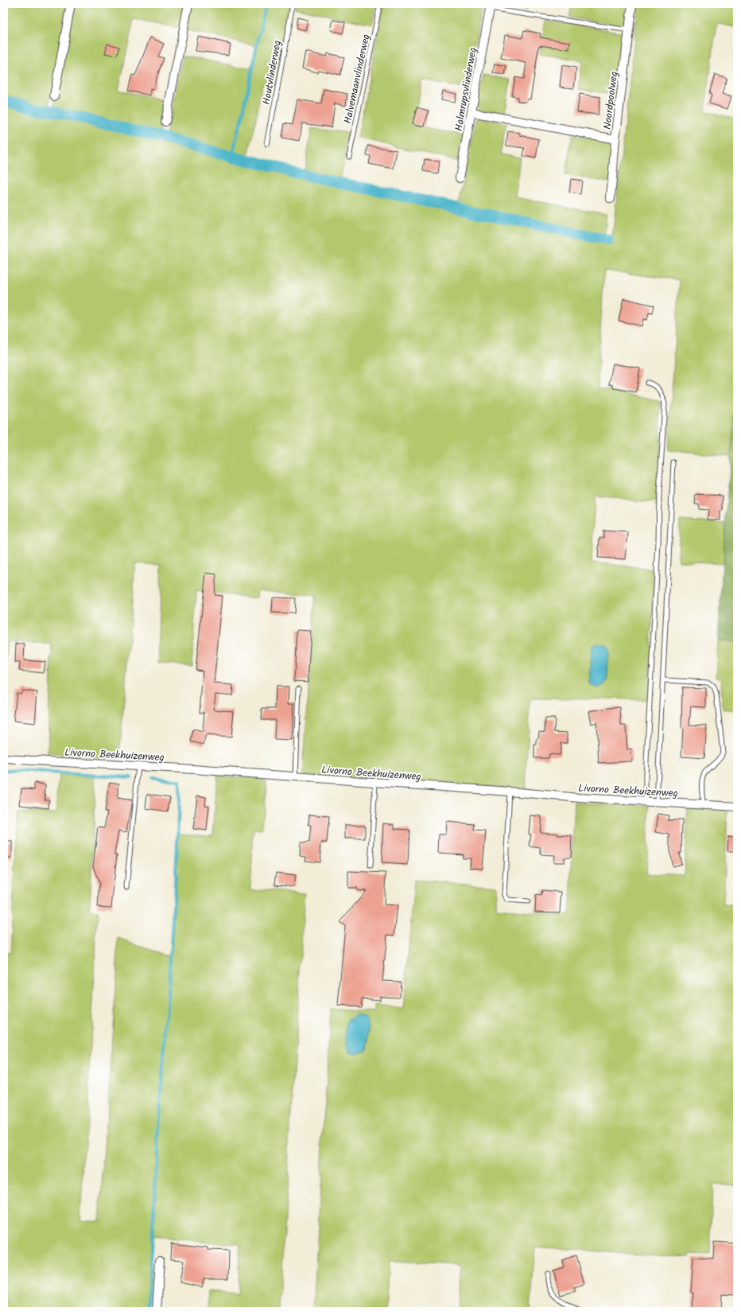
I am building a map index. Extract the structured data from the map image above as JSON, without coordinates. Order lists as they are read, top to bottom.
{
  "streets": {
    "street": ["Halmrupsvlinderweg", "Noordpoolweg", "Livorno Beekhuizenweg"],
    "lane": ["Houtvlinderweg", "Halvemaanvlinderweg"]
  }
}
